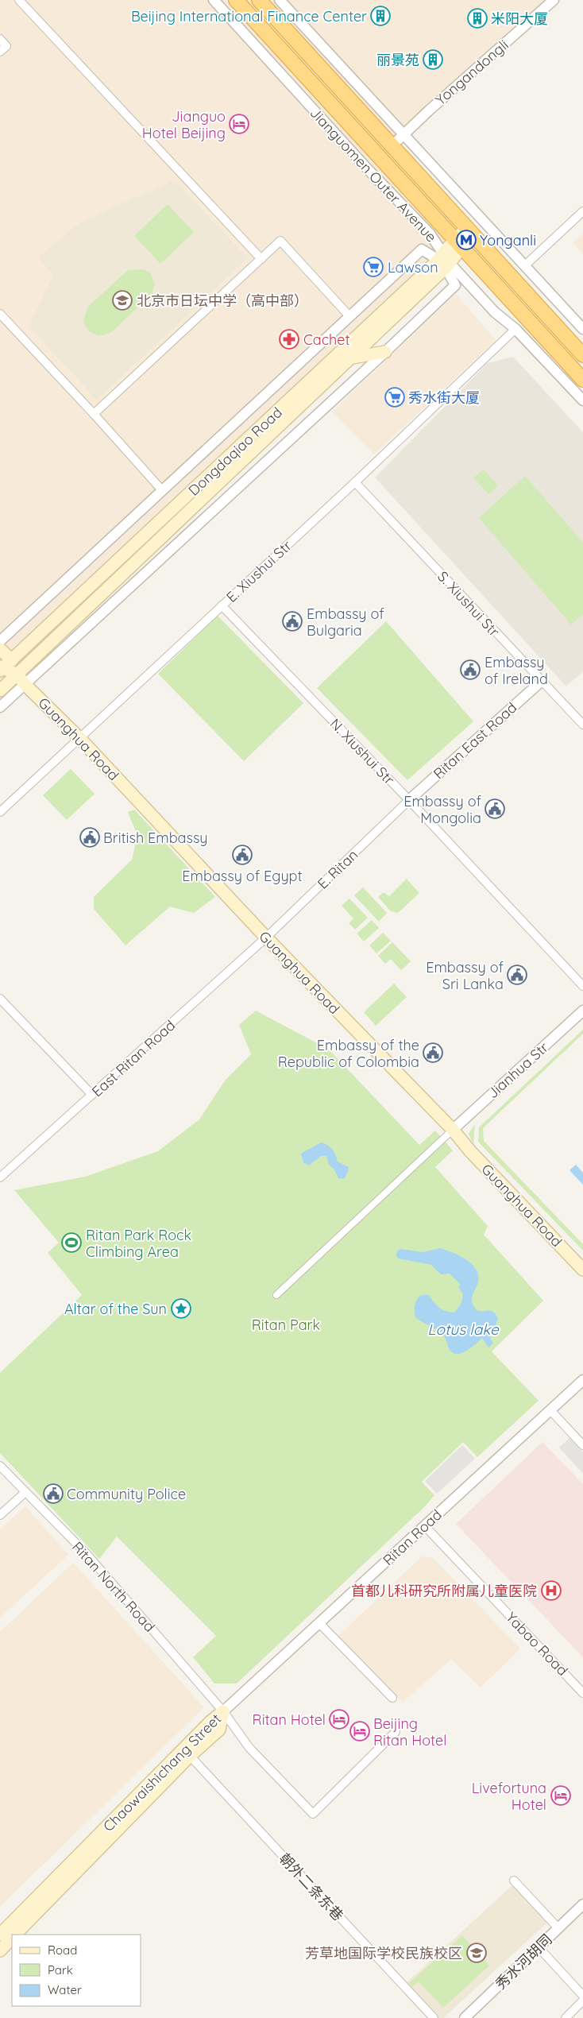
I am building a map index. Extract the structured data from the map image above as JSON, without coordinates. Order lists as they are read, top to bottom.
{
  "streets": {
    "highway": ["Jianguomen Outer Avenue"],
    "main road": ["Dongdaqiao Road", "Guanghua Road", "Chaowaishichang Street"],
    "street": [
      "Yongandongli",
      "E. Xiushui Str",
      "S. Xiushui Str",
      "Ritan East Road",
      "N. Xiushui Str",
      "E. Ritan",
      "East Ritan Road",
      "Jianhua Str",
      "Ritan Road",
      "Ritan North Road",
      "Yabao Road",
      "朝外二条东巷",
      "秀水河胡同"
    ]
  },
  "crossings": [
    ["Jianguomen Outer Avenue", "Dongdaqiao Road"],
    ["Jianguomen Outer Avenue", "E. Xiushui Str"],
    ["Dongdaqiao Road", "Guanghua Road"],
    ["E. Xiushui Str", "S. Xiushui Str"],
    ["E. Xiushui Str", "Guanghua Road"],
    ["E. Xiushui Str", "N. Xiushui Str"],
    ["S. Xiushui Str", "Ritan East Road"],
    ["Guanghua Road", "E. Ritan"],
    ["Guanghua Road", "East Ritan Road"],
    ["Guanghua Road", "Jianhua Str"],
    ["Ritan East Road", "N. Xiushui Str"],
    ["Ritan East Road", "E. Ritan"],
    ["N. Xiushui Str", "E. Ritan"],
    ["E. Ritan", "East Ritan Road"],
    ["Ritan Road", "Ritan North Road"],
    ["Ritan Road", "Yabao Road"],
    ["Ritan Road", "Chaowaishichang Street"],
    ["Ritan North Road", "Chaowaishichang Street"],
    ["Chaowaishichang Street", "朝外二条东巷"]
  ],
  "water": ["Lotus lake"],
  "parks": ["Ritan Park"],
  "places": {
    "building": ["Beijing International Finance Center", "米阳大厦", "丽景苑"],
    "hotel": [
      "Jianguo Hotel Beijing",
      "Ritan Hotel",
      "Beijing Ritan Hotel",
      "Livefortuna Hotel"
    ],
    "metro station": ["Yonganli"],
    "supermarket": ["Lawson", "秀水街大厦"],
    "school or university": ["北京市日坛中学（高中部）", "芳草地国际学校民族校区"],
    "pharmacy": ["Cachet"],
    "public building": [
      "Embassy of Bulgaria",
      "Embassy of Ireland",
      "Embassy of Mongolia",
      "British Embassy",
      "Embassy of Egypt",
      "Embassy of Sri Lanka",
      "Embassy of the Republic of Colombia",
      "Community Police"
    ],
    "sports": ["Ritan Park Rock Climbing Area"],
    "place": ["Altar of the Sun"],
    "hospital": ["首都儿科研究所附属儿童医院"]
  },
  "legend": ["Road", "Park", "Water"]
}
